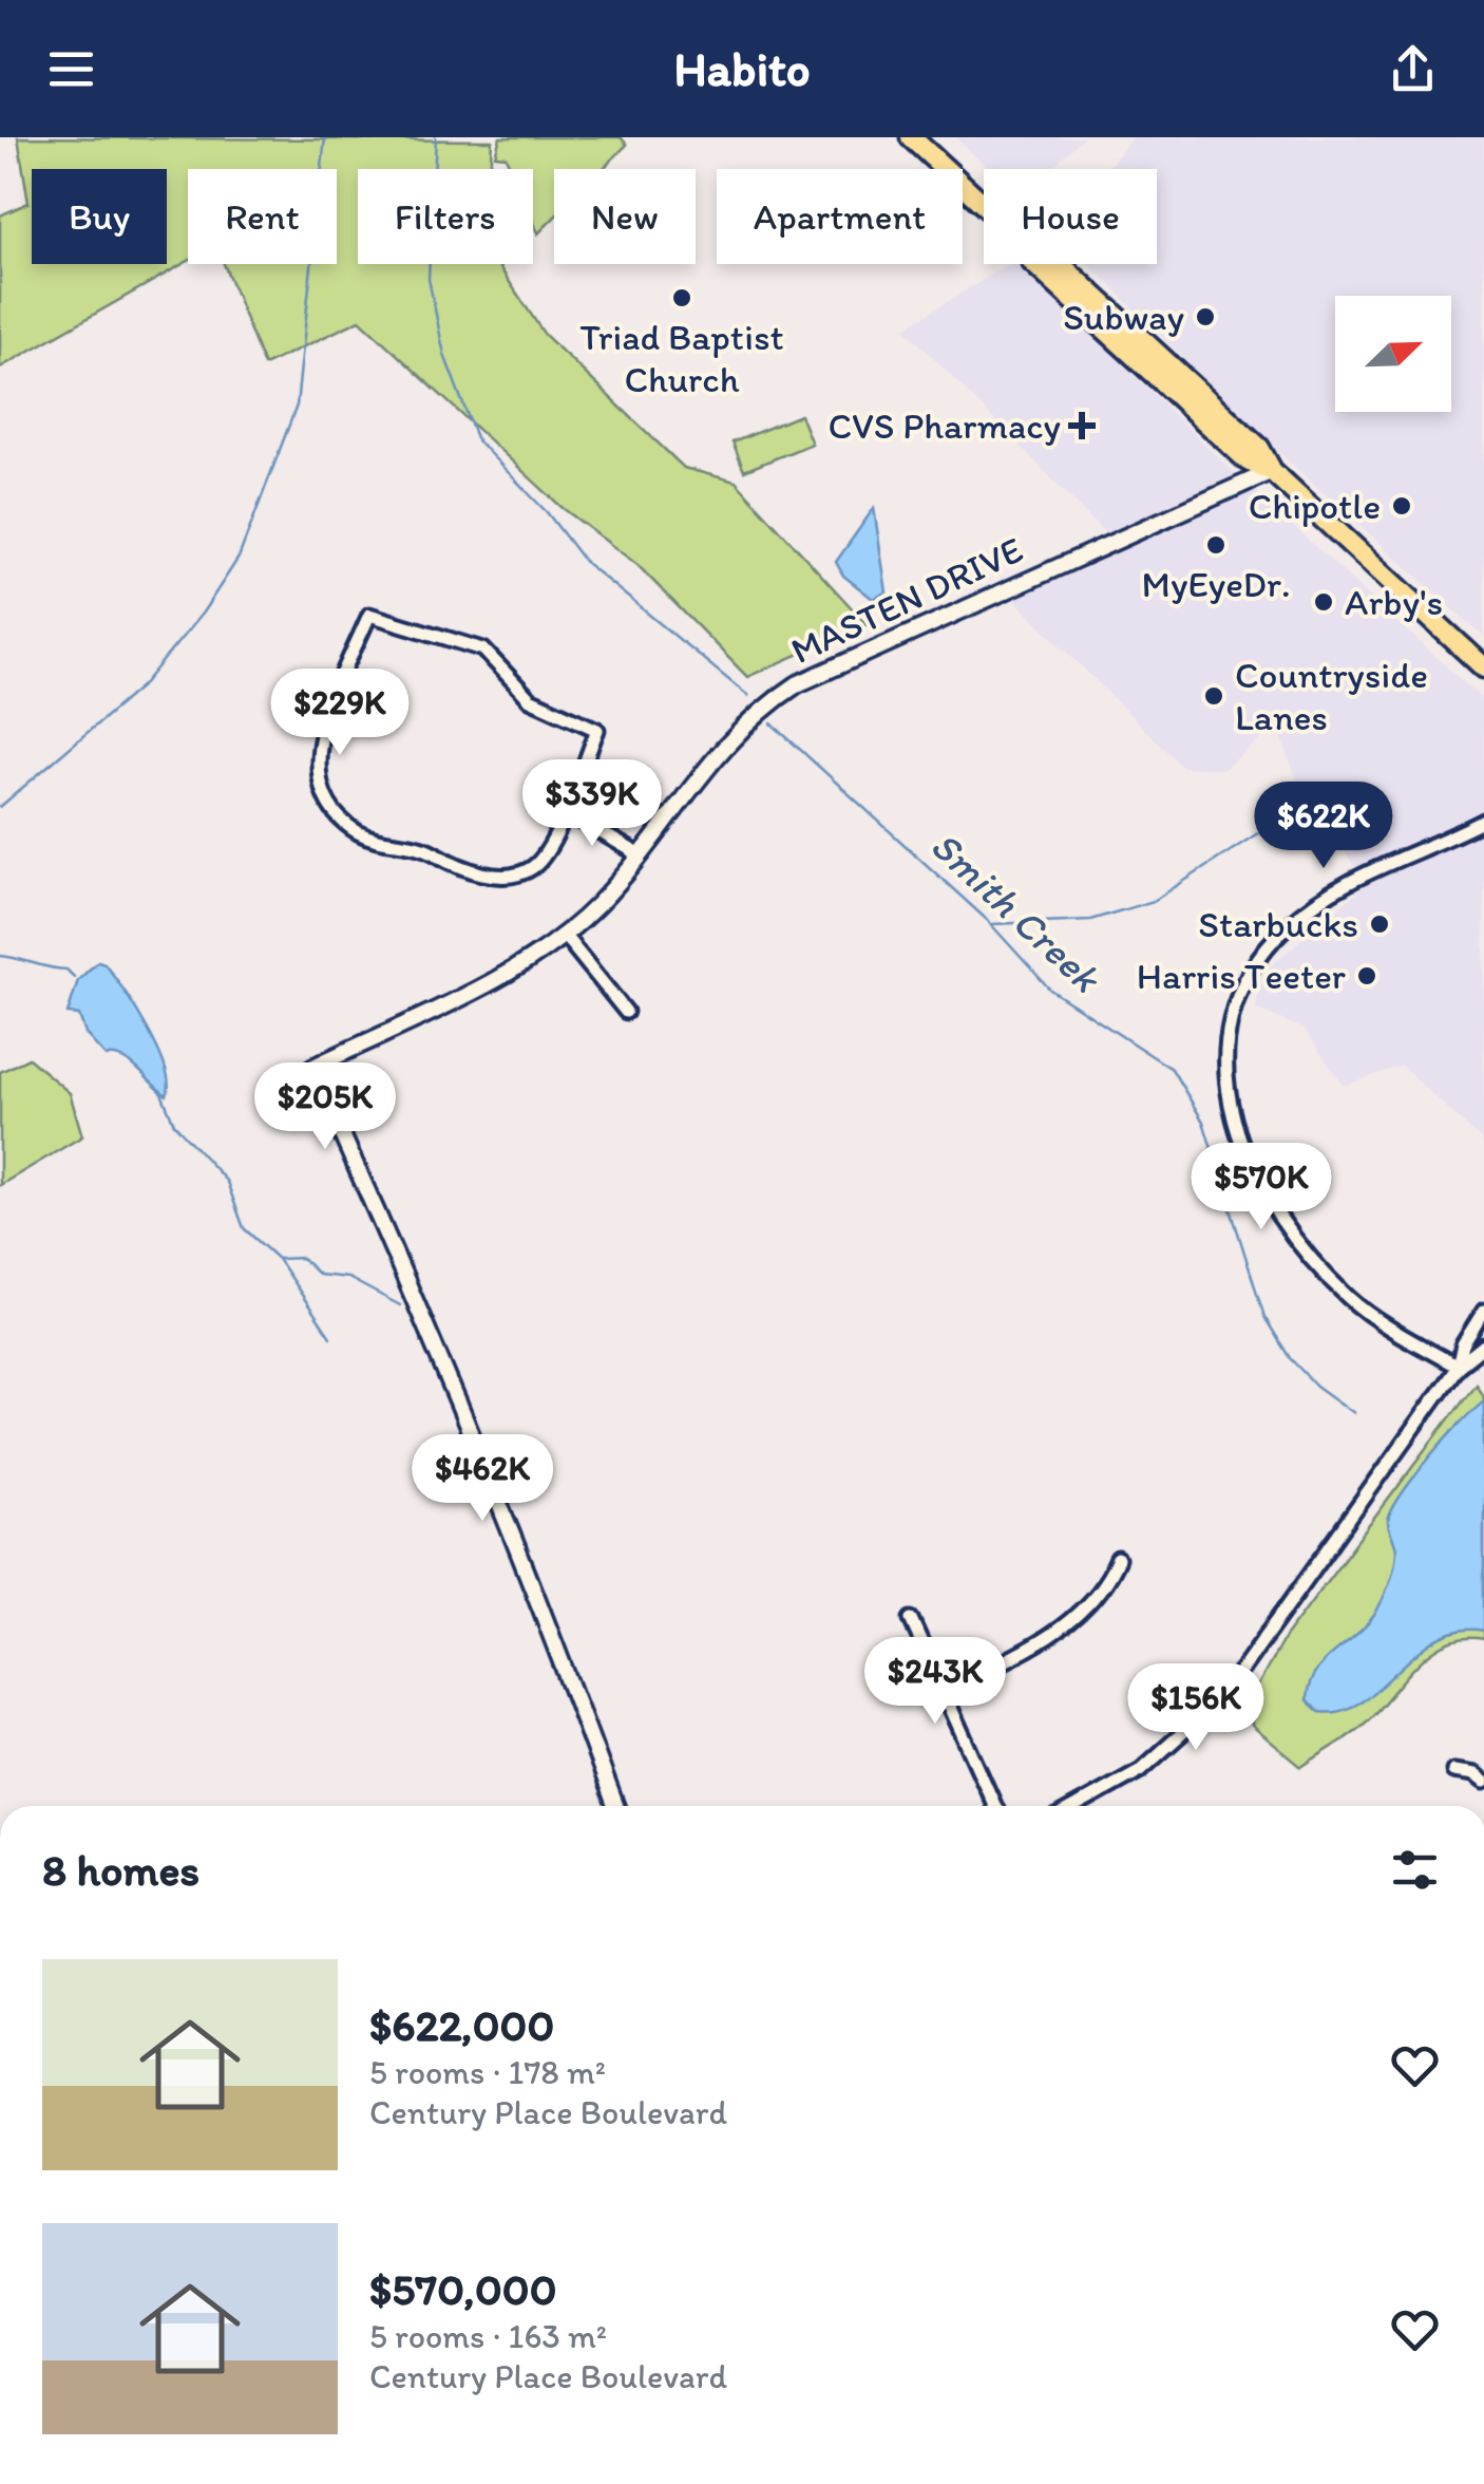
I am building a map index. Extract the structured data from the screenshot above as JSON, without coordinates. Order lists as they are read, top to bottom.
{
  "streets": {
    "street": ["MASTEN DRIVE"]
  },
  "water": ["Smith Creek"],
  "places": {
    "other": [
      "Triad Baptist Church",
      "Subway",
      "Chipotle",
      "MyEyeDr.",
      "Arby's",
      "Countryside Lanes",
      "Starbucks",
      "Harris Teeter"
    ],
    "health": ["CVS Pharmacy"]
  },
  "north": "top right",
  "page": {
    "header": "Habito",
    "chip": [
      "Buy",
      "Rent",
      "Filters",
      "New",
      "Apartment",
      "House"
    ],
    "price": [
      "$229K",
      "$339K",
      "$622K",
      "$205K",
      "$570K",
      "$462K",
      "$243K",
      "$156K"
    ],
    "heading": "8 homes",
    "list": [
      {
        "name": "$622,000",
        "note": "5 rooms · 178 m² · Century Place Boulevard"
      },
      {
        "name": "$570,000",
        "note": "5 rooms · 163 m² · Century Place Boulevard"
      }
    ]
  }
}
